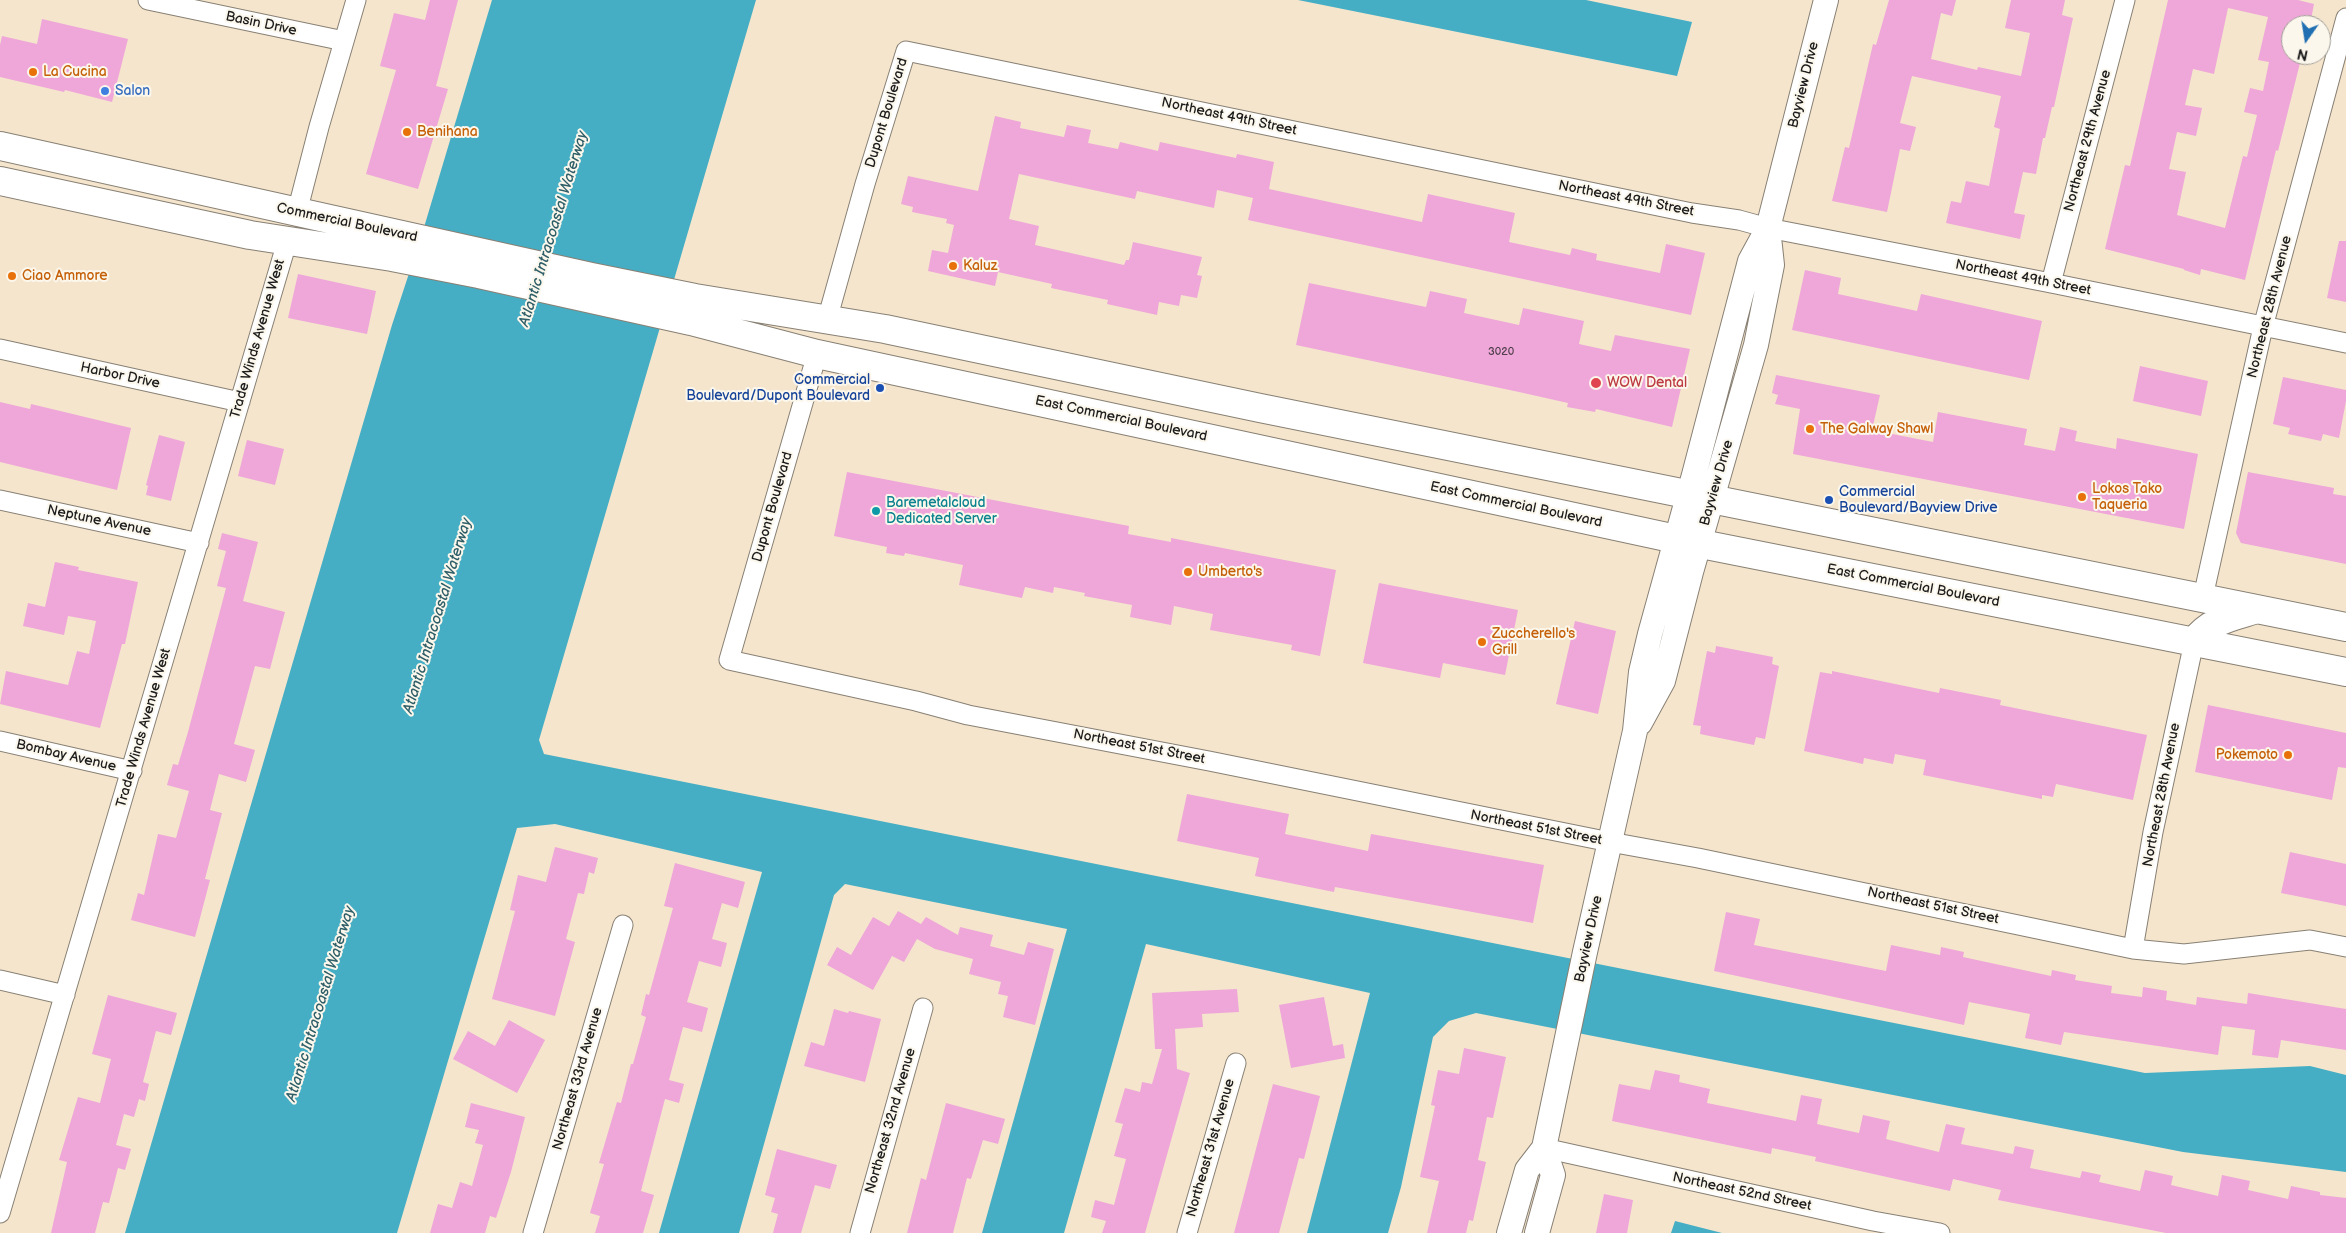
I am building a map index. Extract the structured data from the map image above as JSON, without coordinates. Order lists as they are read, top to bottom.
{
  "streets": {
    "main road": ["Commercial Boulevard", "East Commercial Boulevard"],
    "street": [
      "Basin Drive",
      "Bayview Drive",
      "Dupont Boulevard",
      "Northeast 49th Street",
      "Northeast 29th Avenue",
      "Northeast 28th Avenue",
      "Trade Winds Avenue West",
      "Harbor Drive",
      "Neptune Avenue",
      "Northeast 51st Street",
      "Bombay Avenue",
      "Northeast 33rd Avenue",
      "Northeast 32nd Avenue",
      "Northeast 31st Avenue",
      "Northeast 52nd Street"
    ]
  },
  "crossings": [
    ["Bayview Drive", "Northeast 49th Street"],
    ["Bayview Drive", "East Commercial Boulevard"],
    ["Bayview Drive", "Northeast 51st Street"],
    ["Bayview Drive", "Northeast 52nd Street"],
    ["Dupont Boulevard", "Northeast 49th Street"],
    ["Dupont Boulevard", "East Commercial Boulevard"],
    ["Dupont Boulevard", "Northeast 51st Street"],
    ["Northeast 49th Street", "Northeast 29th Avenue"],
    ["Northeast 49th Street", "Northeast 28th Avenue"],
    ["Commercial Boulevard", "Trade Winds Avenue West"],
    ["Commercial Boulevard", "East Commercial Boulevard"],
    ["Northeast 28th Avenue", "East Commercial Boulevard"],
    ["Northeast 28th Avenue", "Northeast 51st Street"],
    ["Trade Winds Avenue West", "Harbor Drive"],
    ["Trade Winds Avenue West", "Neptune Avenue"],
    ["Trade Winds Avenue West", "Bombay Avenue"]
  ],
  "water": ["Atlantic Intracoastal Waterway"],
  "places": [
    "La Cucina",
    "Salon",
    "Benihana",
    "Kaluz",
    "Ciao Ammore",
    "WOW Dental",
    "Commercial Boulevard/Dupont Boulevard",
    "The Galway Shawl",
    "Lokos Tako Taqueria",
    "Commercial Boulevard/Bayview Drive",
    "Baremetalcloud Dedicated Server",
    "Umberto's",
    "Zuccherello's Grill",
    "Pokemoto"
  ],
  "house_numbers": ["3020"],
  "north": "bottom"
}
